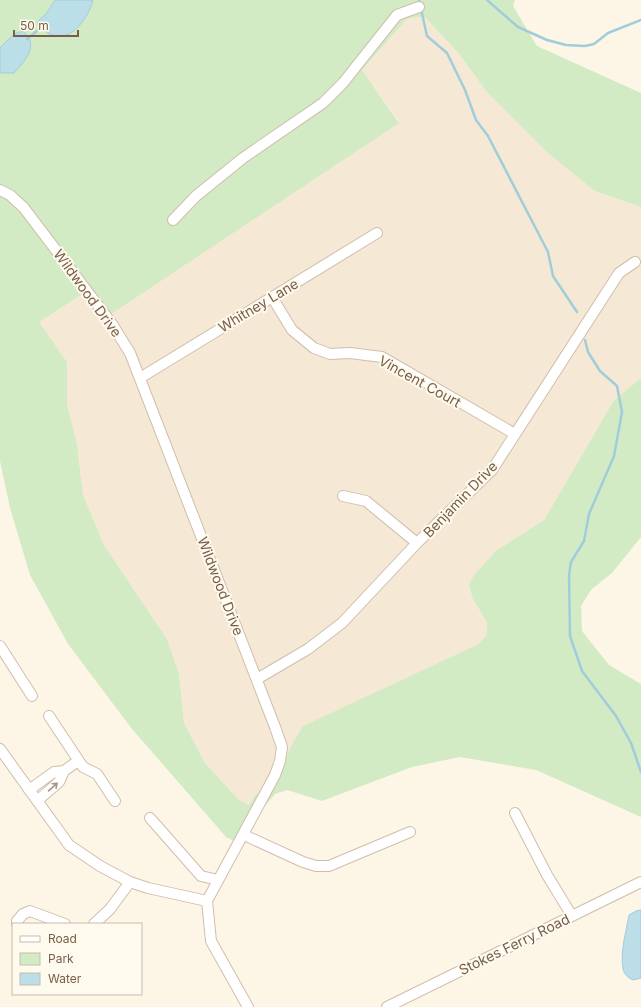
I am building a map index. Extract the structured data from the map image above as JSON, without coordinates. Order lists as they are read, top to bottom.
{
  "streets": {
    "street": [
      "Wildwood Drive",
      "Whitney Lane",
      "Vincent Court",
      "Benjamin Drive",
      "Stokes Ferry Road"
    ]
  },
  "crossings": [
    ["Wildwood Drive", "Whitney Lane"],
    ["Wildwood Drive", "Benjamin Drive"],
    ["Whitney Lane", "Vincent Court"],
    ["Vincent Court", "Benjamin Drive"]
  ],
  "legend": ["Road", "Park", "Water"],
  "scale_bar": "50 m"
}
